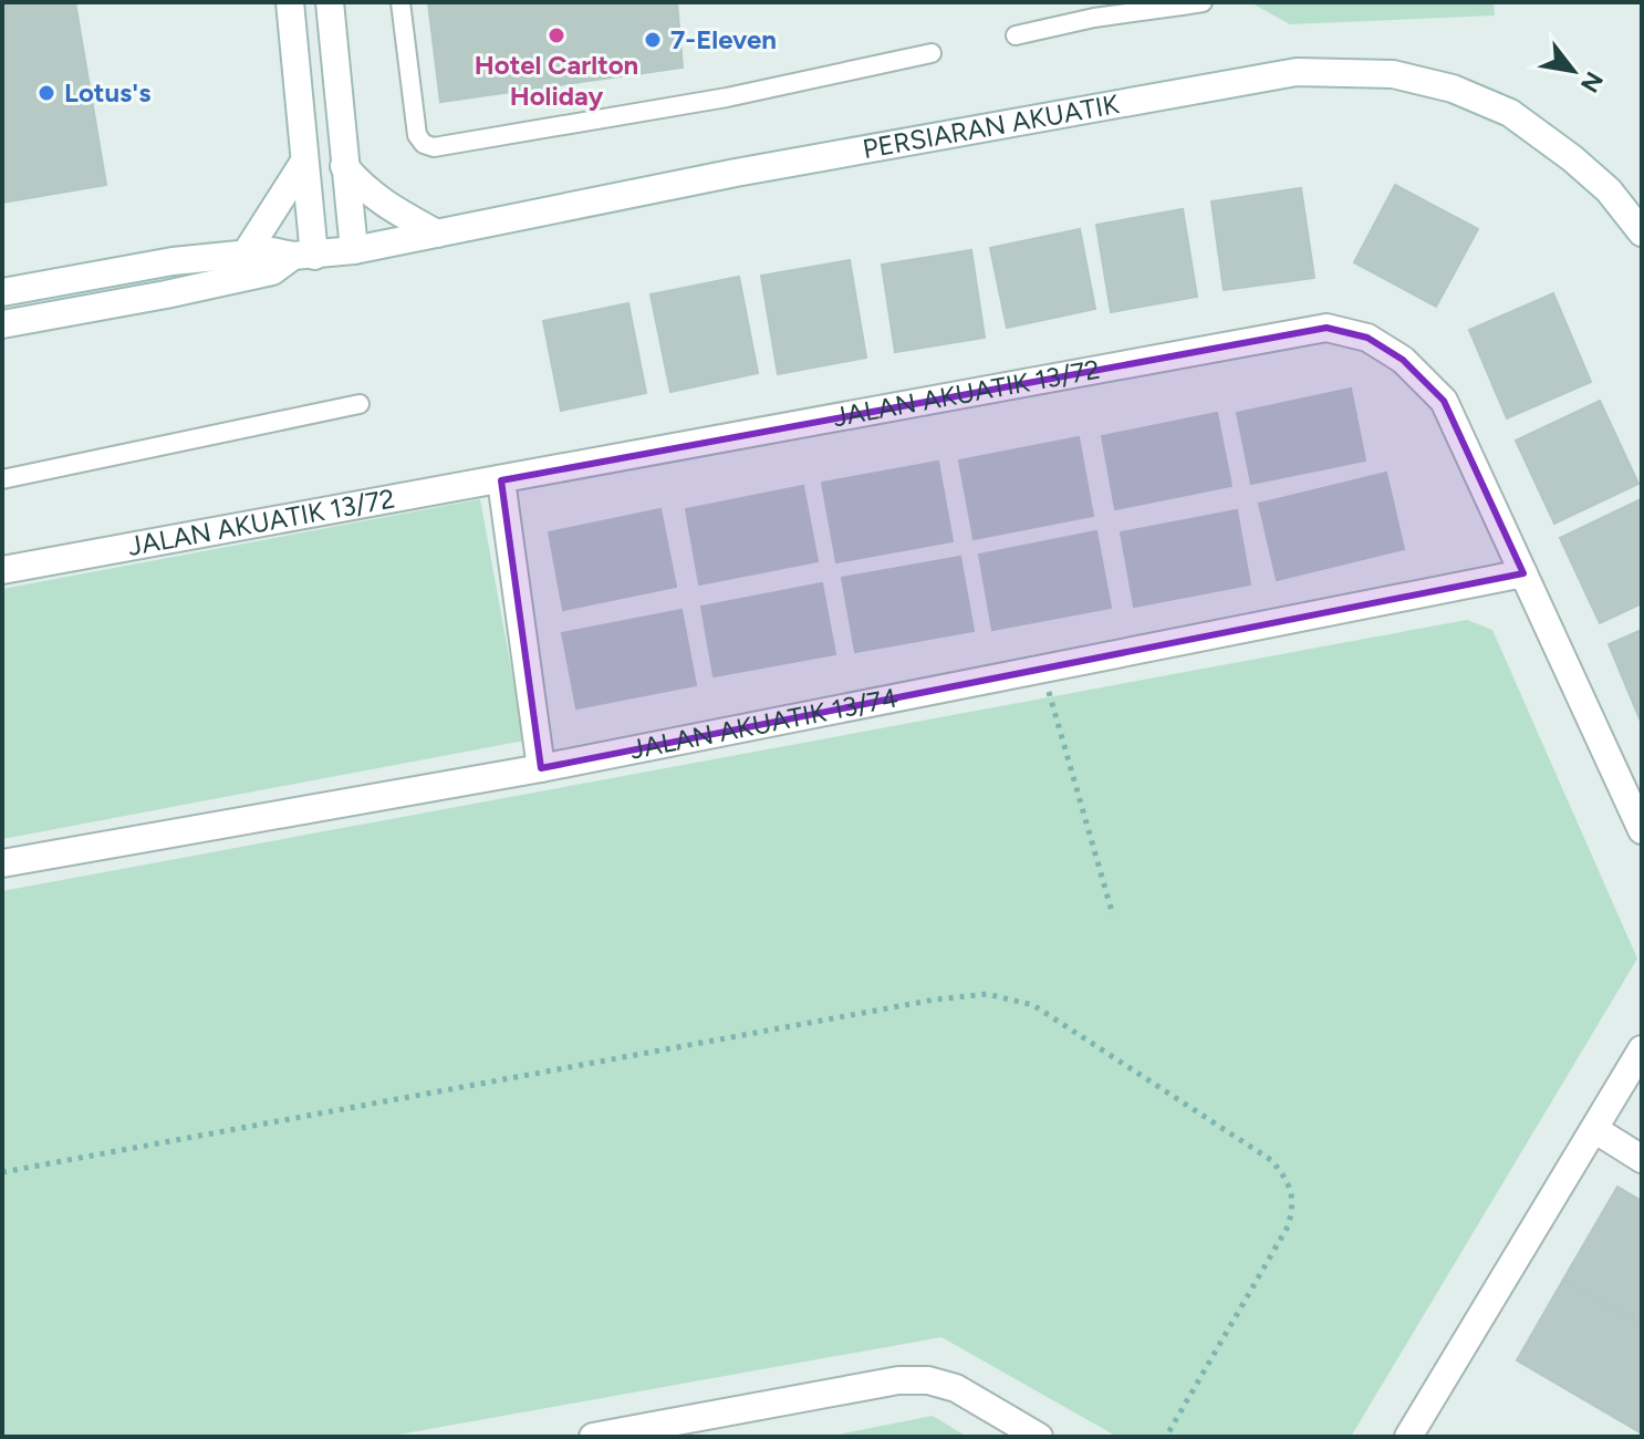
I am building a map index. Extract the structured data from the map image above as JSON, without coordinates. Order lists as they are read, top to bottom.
{
  "streets": {
    "street": ["PERSIARAN AKUATIK", "JALAN AKUATIK 13/72", "JALAN AKUATIK 13/74"]
  },
  "crossings": [
    ["JALAN AKUATIK 13/72", "JALAN AKUATIK 13/74"]
  ],
  "places": ["Hotel Carlton Holiday", "7-Eleven", "Lotus's"],
  "north": "bottom right"
}
